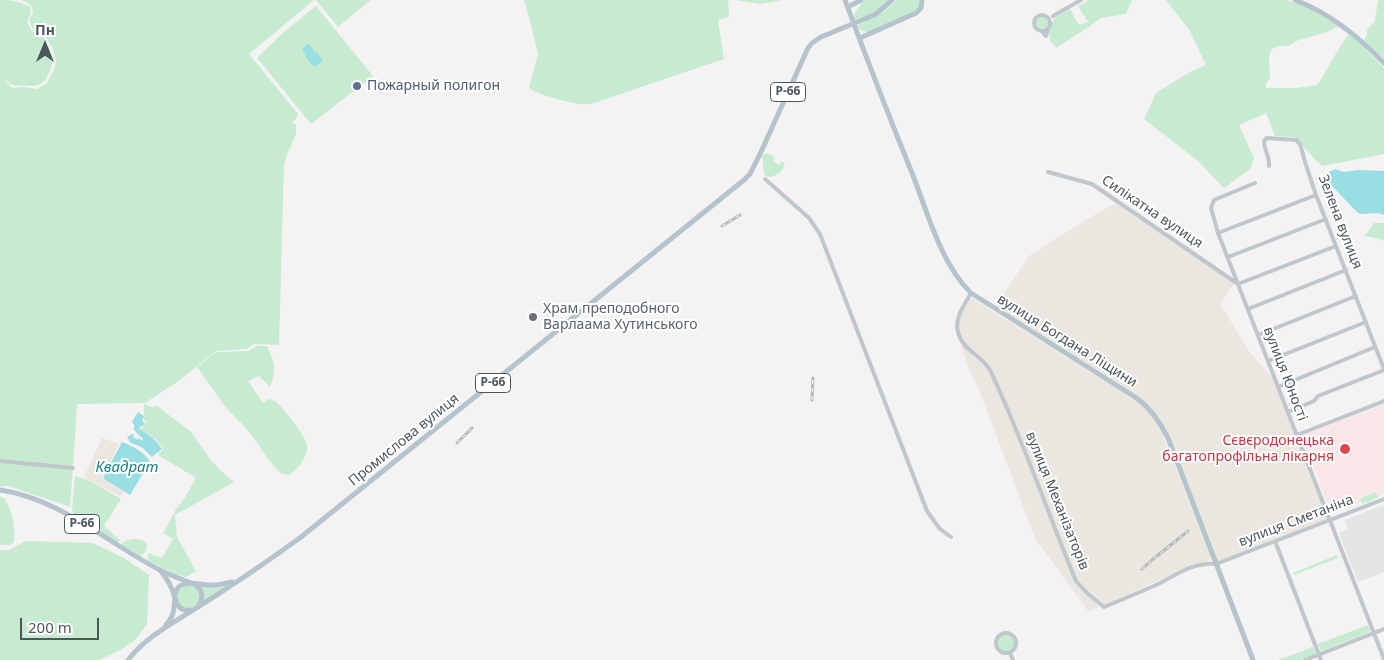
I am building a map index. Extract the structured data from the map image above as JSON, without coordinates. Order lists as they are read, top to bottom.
{
  "streets": {
    "main road": ["Р-66", "вулиця Богдана Ліщини", "Промислова вулиця"],
    "street": [
      "Силікатна вулиця",
      "Зелена вулиця",
      "вулиця Юності",
      "вулиця Механізаторів",
      "вулиця Сметаніна"
    ]
  },
  "crossings": [
    ["Р-66", "Промислова вулиця"],
    ["Силікатна вулиця", "вулиця Юності"],
    ["вулиця Богдана Ліщини", "вулиця Механізаторів"],
    ["вулиця Богдана Ліщини", "вулиця Сметаніна"],
    ["вулиця Юності", "вулиця Сметаніна"],
    ["вулиця Механізаторів", "вулиця Сметаніна"]
  ],
  "water": ["Квадрат"],
  "places": ["Пожарный полигон", "Храм преподобного Варлаама Хутинського", "Сєвєродонецька багатопрофільна лікарня"],
  "scale_bar": "200 m",
  "north": "top"
}
